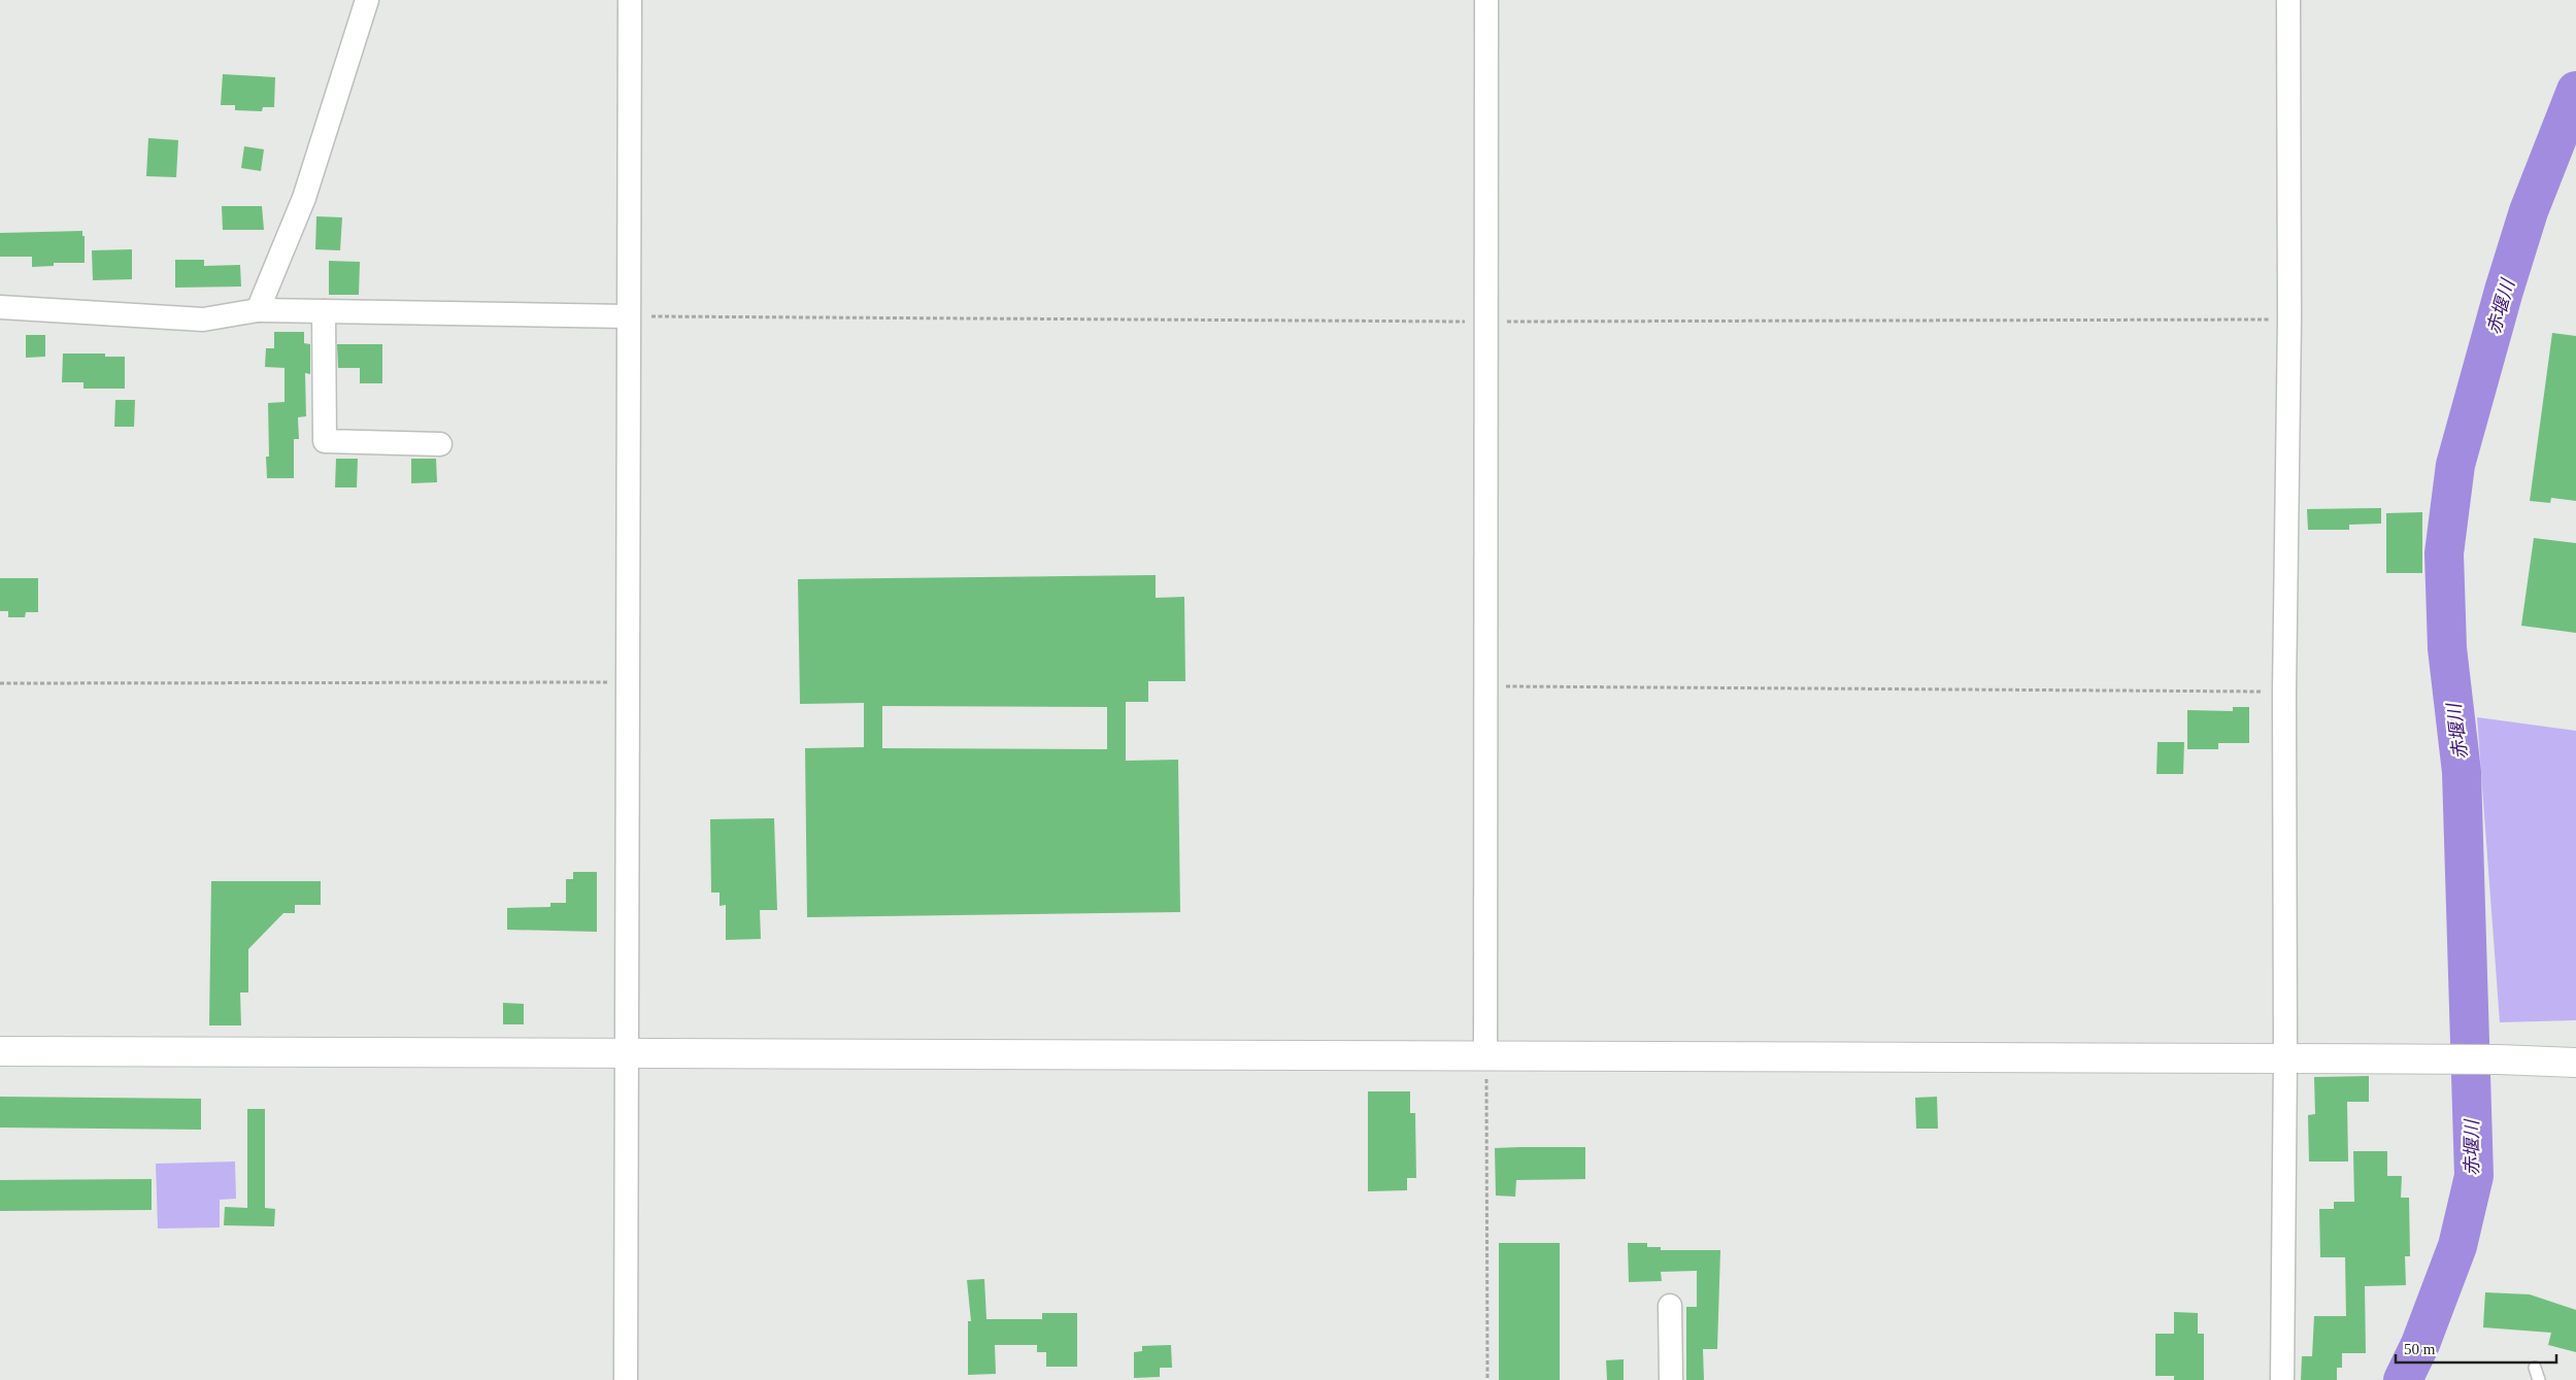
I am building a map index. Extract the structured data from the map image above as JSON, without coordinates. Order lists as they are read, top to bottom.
{
  "water": ["赤堰川"],
  "scale_bar": "50 m"
}
